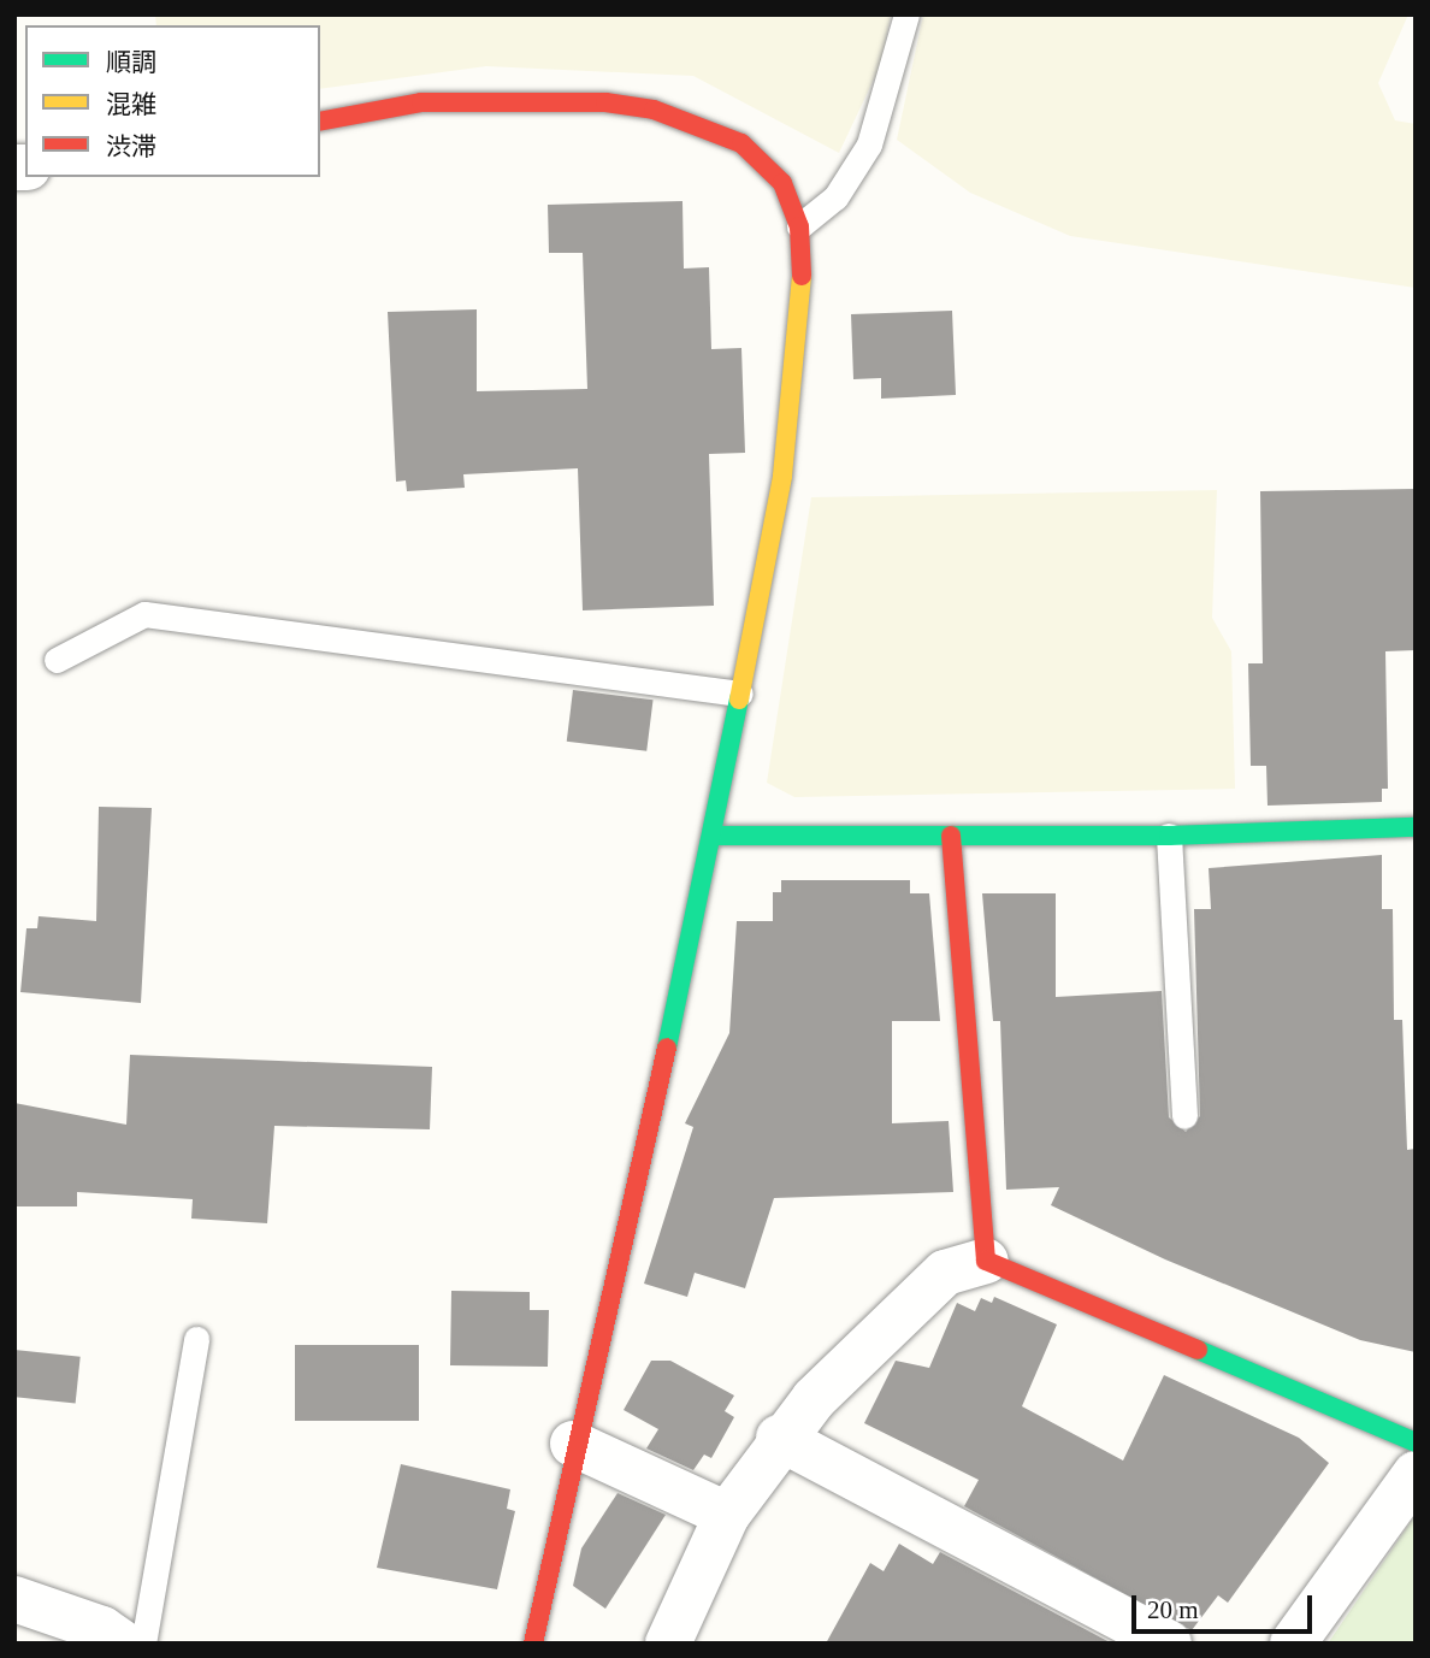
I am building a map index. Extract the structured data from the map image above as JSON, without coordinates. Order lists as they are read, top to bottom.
{
  "legend": ["順調", "混雑", "渋滞"],
  "scale_bar": "20 m"
}
